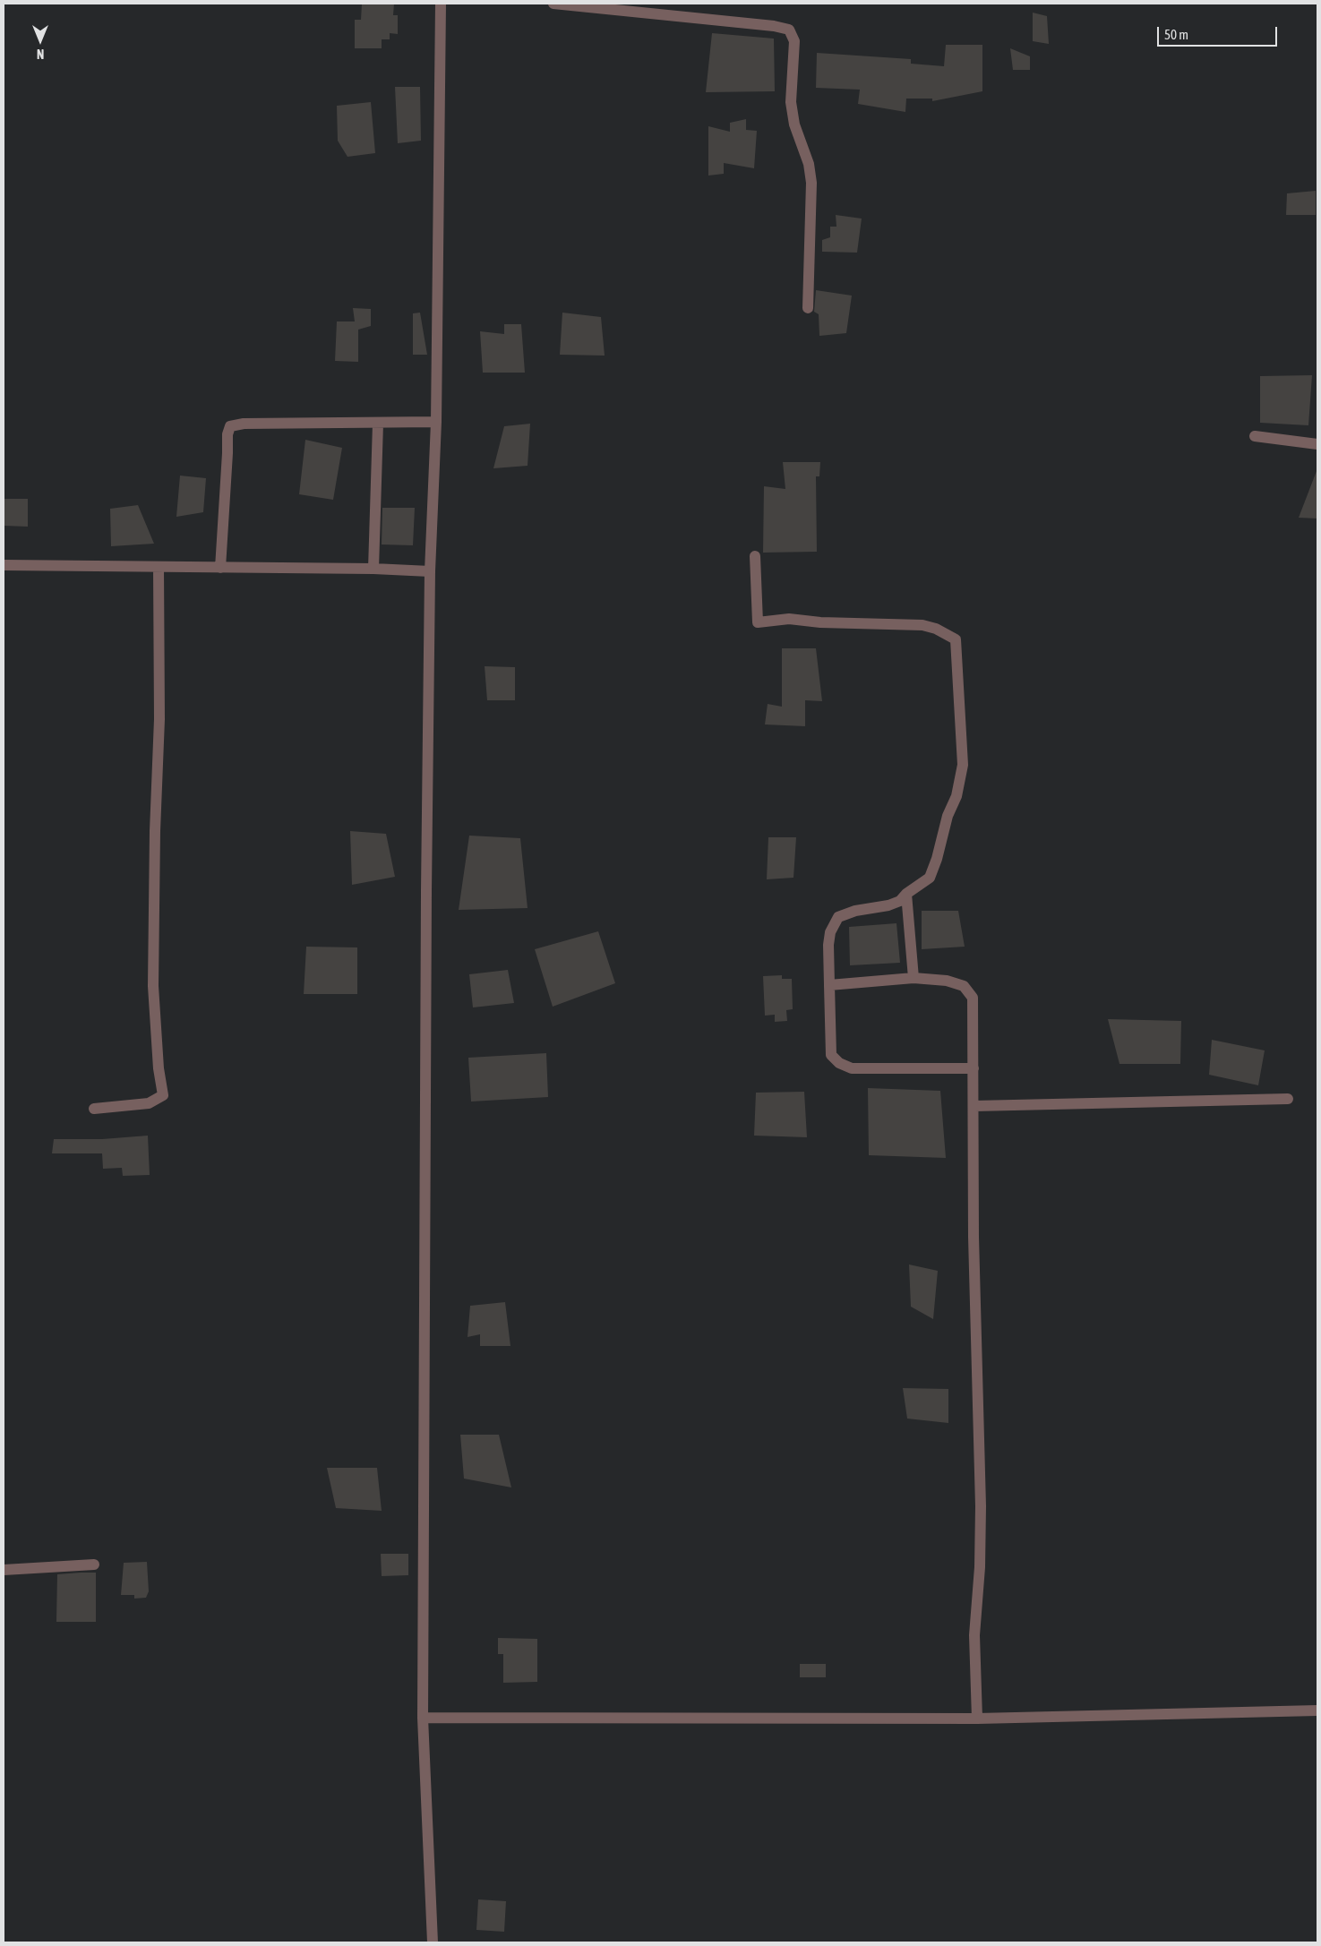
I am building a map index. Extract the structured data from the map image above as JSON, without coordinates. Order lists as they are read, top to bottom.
{
  "scale_bar": "50 m",
  "north": "bottom"
}
